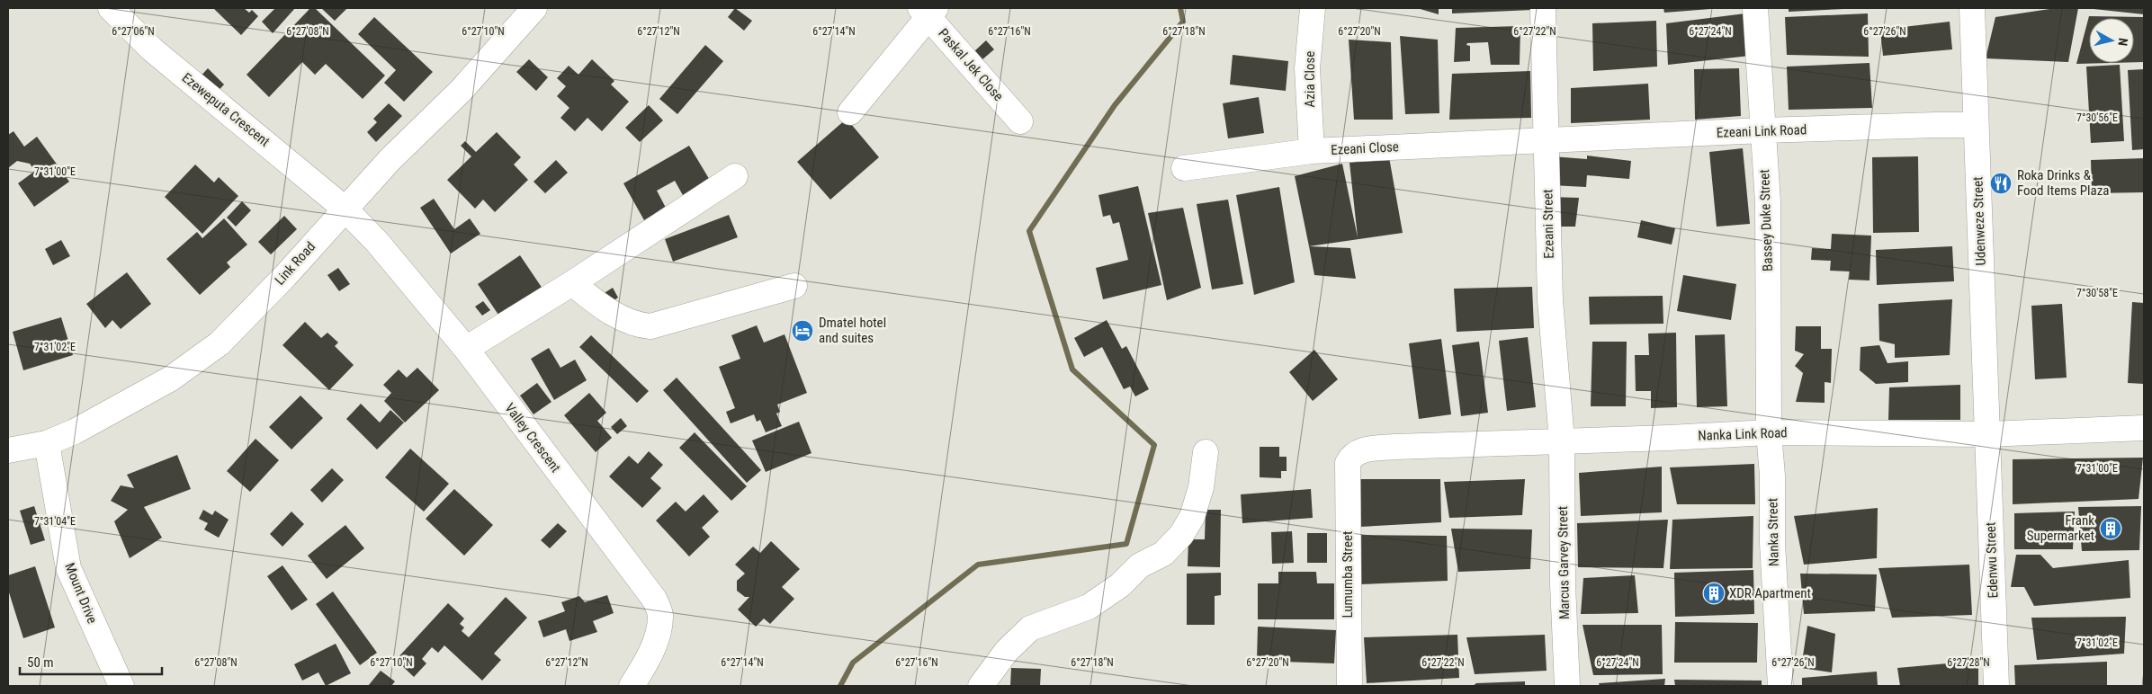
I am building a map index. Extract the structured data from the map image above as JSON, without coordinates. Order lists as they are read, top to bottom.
{
  "streets": {
    "street": [
      "Paskal Jek Close",
      "Azia Close",
      "Ezeweputa Crescent",
      "Ezeani Link Road",
      "Ezeani Close",
      "Bassey Duke Street",
      "Udenweze Street",
      "Ezeani Street",
      "Link Road",
      "Nanka Link Road",
      "Valley Crescent",
      "Nanka Street",
      "Edenwu Street",
      "Marcus Garvey Street",
      "Lumumba Street",
      "Mount Drive"
    ]
  },
  "crossings": [
    ["Azia Close", "Ezeani Close"],
    ["Ezeweputa Crescent", "Link Road"],
    ["Ezeweputa Crescent", "Valley Crescent"],
    ["Ezeani Link Road", "Ezeani Close"],
    ["Ezeani Link Road", "Bassey Duke Street"],
    ["Ezeani Link Road", "Udenweze Street"],
    ["Ezeani Link Road", "Ezeani Street"],
    ["Ezeani Close", "Ezeani Street"],
    ["Bassey Duke Street", "Nanka Link Road"],
    ["Bassey Duke Street", "Nanka Street"],
    ["Udenweze Street", "Nanka Link Road"],
    ["Udenweze Street", "Edenwu Street"],
    ["Ezeani Street", "Nanka Link Road"],
    ["Ezeani Street", "Marcus Garvey Street"],
    ["Link Road", "Valley Crescent"],
    ["Link Road", "Mount Drive"],
    ["Nanka Link Road", "Nanka Street"],
    ["Nanka Link Road", "Edenwu Street"],
    ["Nanka Link Road", "Marcus Garvey Street"],
    ["Nanka Link Road", "Lumumba Street"]
  ],
  "places": {
    "restaurant": ["Roka Drinks & Food Items Plaza"],
    "hotel": ["Dmatel hotel and suites"],
    "building": ["Frank Supermarket", "XDR Apartment"]
  },
  "scale_bar": "50 m",
  "north": "right",
  "coordinates": [
    "6°27'06\"N",
    "6°27'08\"N",
    "6°27'10\"N",
    "6°27'12\"N",
    "6°27'14\"N",
    "6°27'16\"N",
    "6°27'18\"N",
    "6°27'20\"N",
    "6°27'22\"N",
    "6°27'24\"N",
    "6°27'26\"N",
    "7°30'56\"E",
    "7°31'00\"E",
    "7°30'58\"E",
    "7°31'02\"E",
    "7°31'04\"E",
    "6°27'28\"N"
  ]
}
